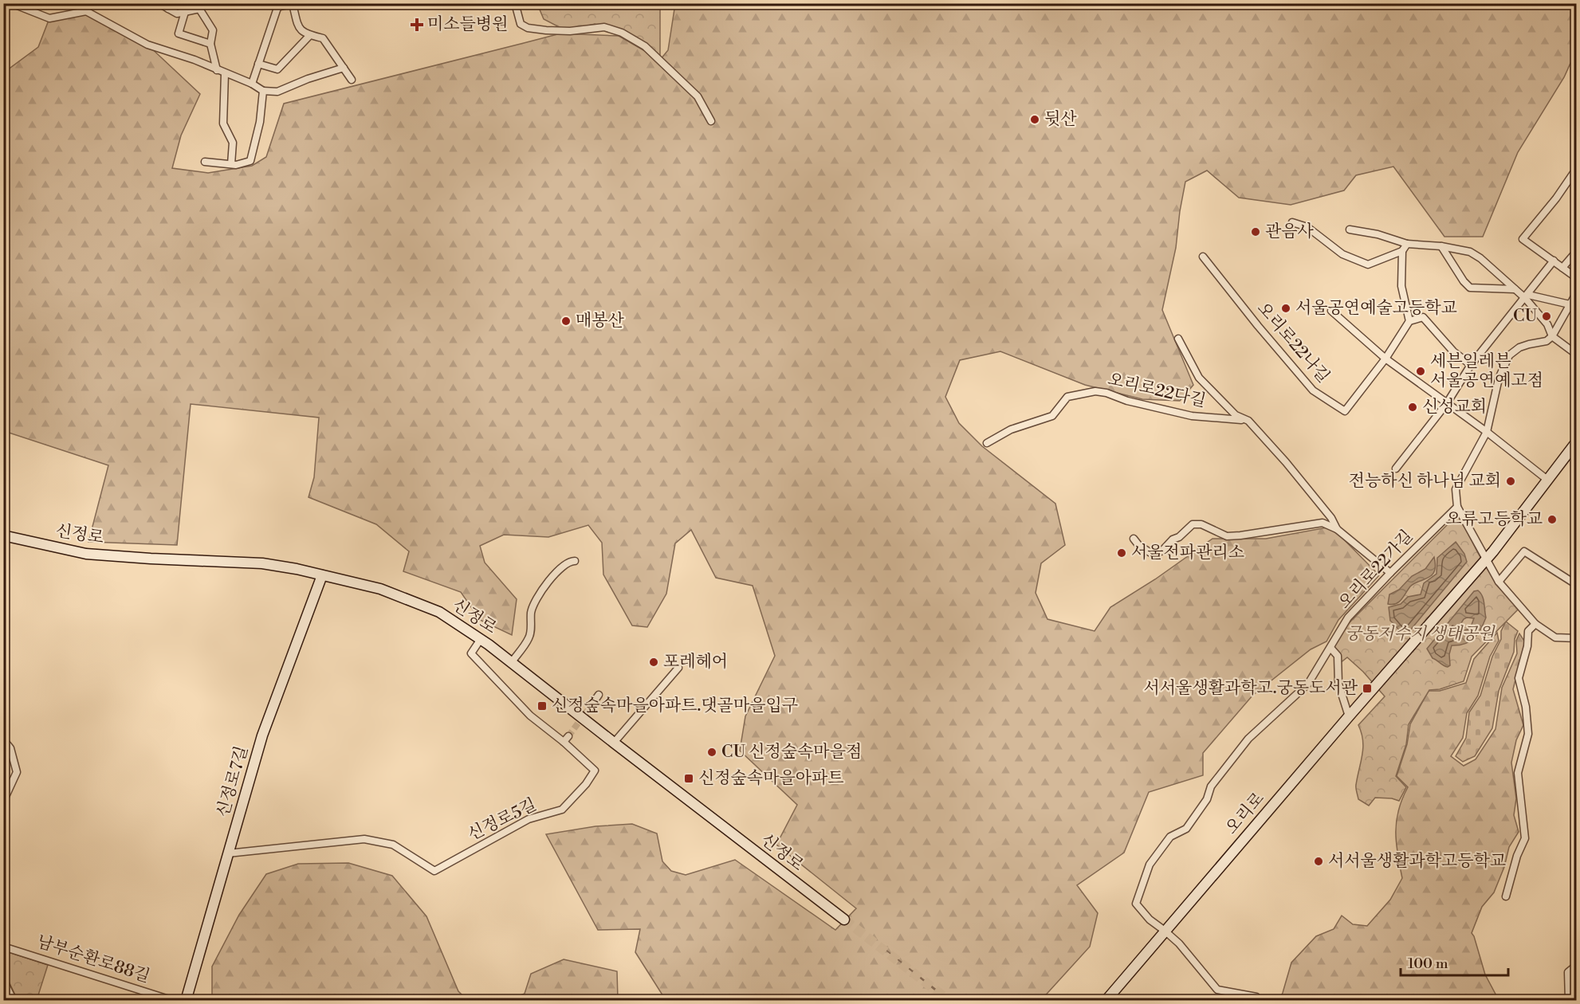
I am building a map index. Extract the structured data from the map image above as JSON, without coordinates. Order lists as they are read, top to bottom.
{
  "streets": {
    "main road": ["신정로", "신정로7길", "오리로"],
    "street": [
      "오리로22나길",
      "오리로22다길",
      "오리로22가길",
      "신정로5길",
      "남부순환로88길"
    ]
  },
  "crossings": [
    ["오리로22다길", "오리로22가길"],
    ["신정로", "신정로7길"],
    ["신정로", "신정로5길"],
    ["오리로22가길", "오리로"],
    ["신정로7길", "신정로5길"]
  ],
  "parks": ["궁동저수지 생태공원"],
  "places": {
    "health": ["미소들병원"],
    "other": [
      "뒷산",
      "관음사",
      "서울공연예술고등학교",
      "CU",
      "매봉산",
      "세븐일레븐 서울공연예고점",
      "신성교회",
      "전능하신 하나님 교회",
      "오류고등학교",
      "서울전파관리소",
      "포레헤어",
      "CU 신정숲속마을점",
      "서서울생활과학고등학교"
    ],
    "transit": ["서서울생활과학고.궁동도서관", "신정숲속마을아파트.댓골마을입구", "신정숲속마을아파트"]
  },
  "scale_bar": "100 m"
}
